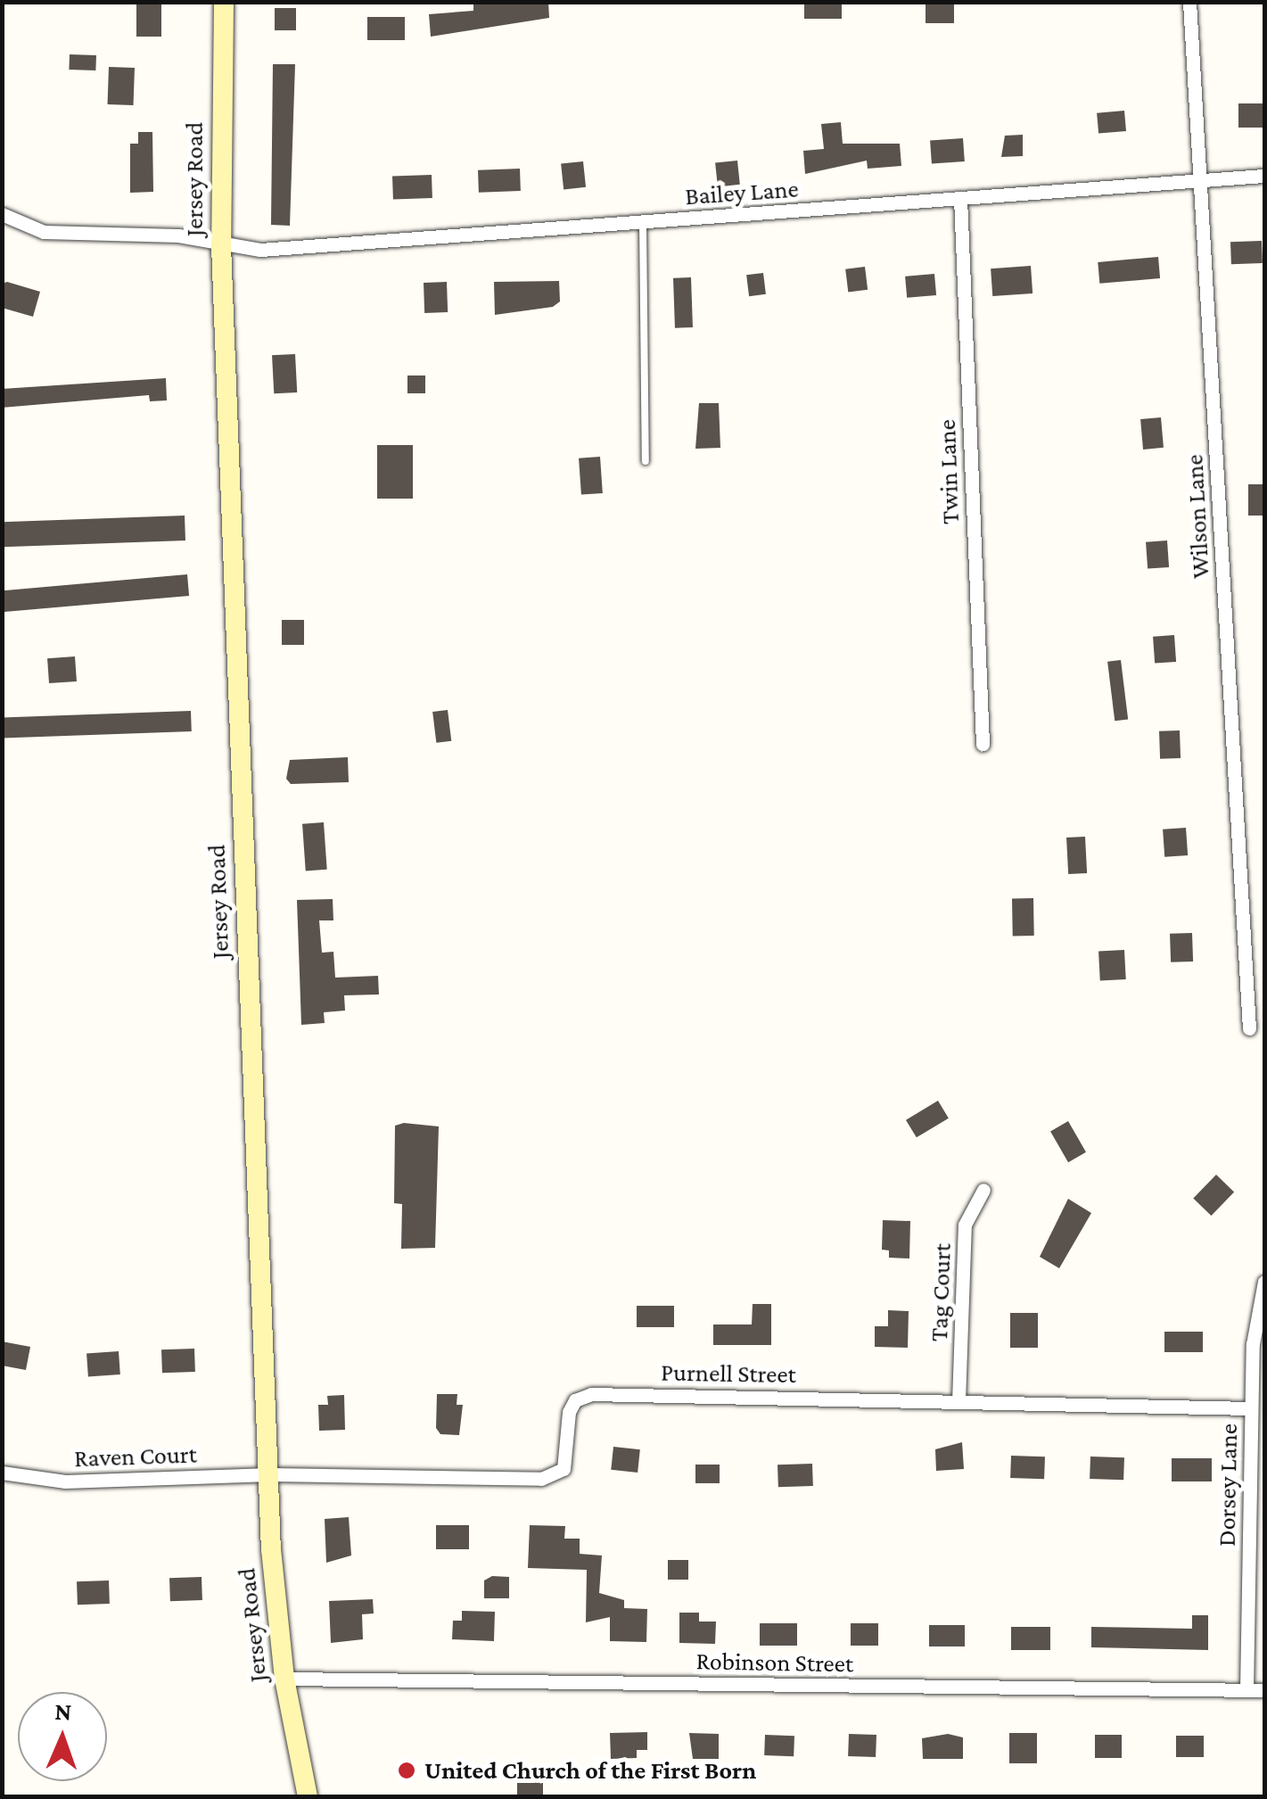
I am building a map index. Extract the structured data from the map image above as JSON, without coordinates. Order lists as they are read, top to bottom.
{
  "streets": {
    "street": [
      "Jersey Road",
      "Bailey Lane",
      "Twin Lane",
      "Wilson Lane",
      "Tag Court",
      "Purnell Street",
      "Raven Court",
      "Dorsey Lane",
      "Robinson Street"
    ]
  },
  "crossings": [
    ["Jersey Road", "Bailey Lane"],
    ["Jersey Road", "Purnell Street"],
    ["Jersey Road", "Raven Court"],
    ["Jersey Road", "Robinson Street"],
    ["Bailey Lane", "Twin Lane"],
    ["Bailey Lane", "Wilson Lane"],
    ["Tag Court", "Purnell Street"],
    ["Purnell Street", "Raven Court"],
    ["Purnell Street", "Dorsey Lane"],
    ["Dorsey Lane", "Robinson Street"]
  ],
  "places": ["United Church of the First Born"],
  "north": "top"
}
